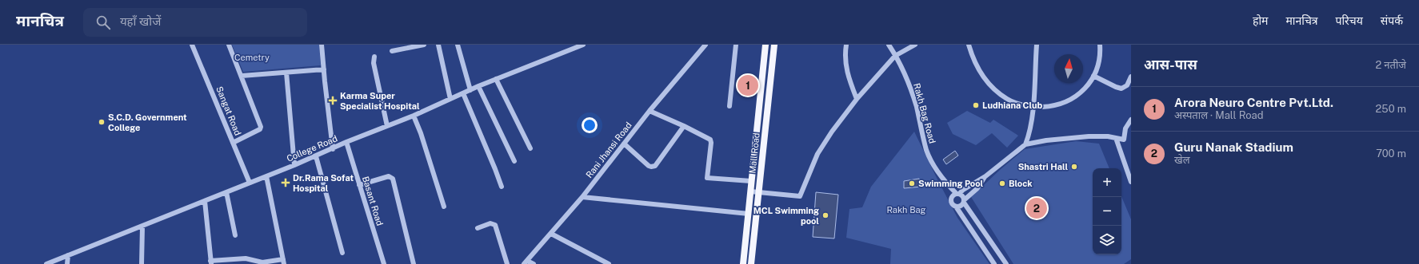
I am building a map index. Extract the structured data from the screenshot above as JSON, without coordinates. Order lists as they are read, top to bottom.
{
  "streets": {
    "main road": ["Mall Road"],
    "street": [
      "Sangat Road",
      "Rakh Bag Road",
      "College Road",
      "Rani Jhansi Road",
      "Basant Road"
    ]
  },
  "crossings": [
    ["Sangat Road", "College Road"],
    ["College Road", "Basant Road"]
  ],
  "parks": ["Cemetry", "Rakh Bag"],
  "places": {
    "health": ["Karma Super Specialist Hospital", "Dr.Rama Sofat Hospital"],
    "other": [
      "Ludhiana Club",
      "S.C.D. Government College",
      "Shastri Hall",
      "Swimming Pool",
      "Block",
      "MCL Swimming pool"
    ]
  },
  "north": "top",
  "page": {
    "header": "मानचित्र",
    "search": "यहाँ खोजें",
    "nav": [
      "होम",
      "मानचित्र",
      "परिचय",
      "संपर्क"
    ],
    "heading": ["आस-पास", "2 नतीजे"],
    "pins": ["1", "2"],
    "list": [
      {
        "mark": "1",
        "name": "Arora Neuro Centre Pvt.Ltd.",
        "note": "अस्पताल · Mall Road",
        "value": "250 m"
      },
      {
        "mark": "2",
        "name": "Guru Nanak Stadium",
        "note": "खेल",
        "value": "700 m"
      }
    ],
    "map_buttons": ["+", "−"]
  }
}
